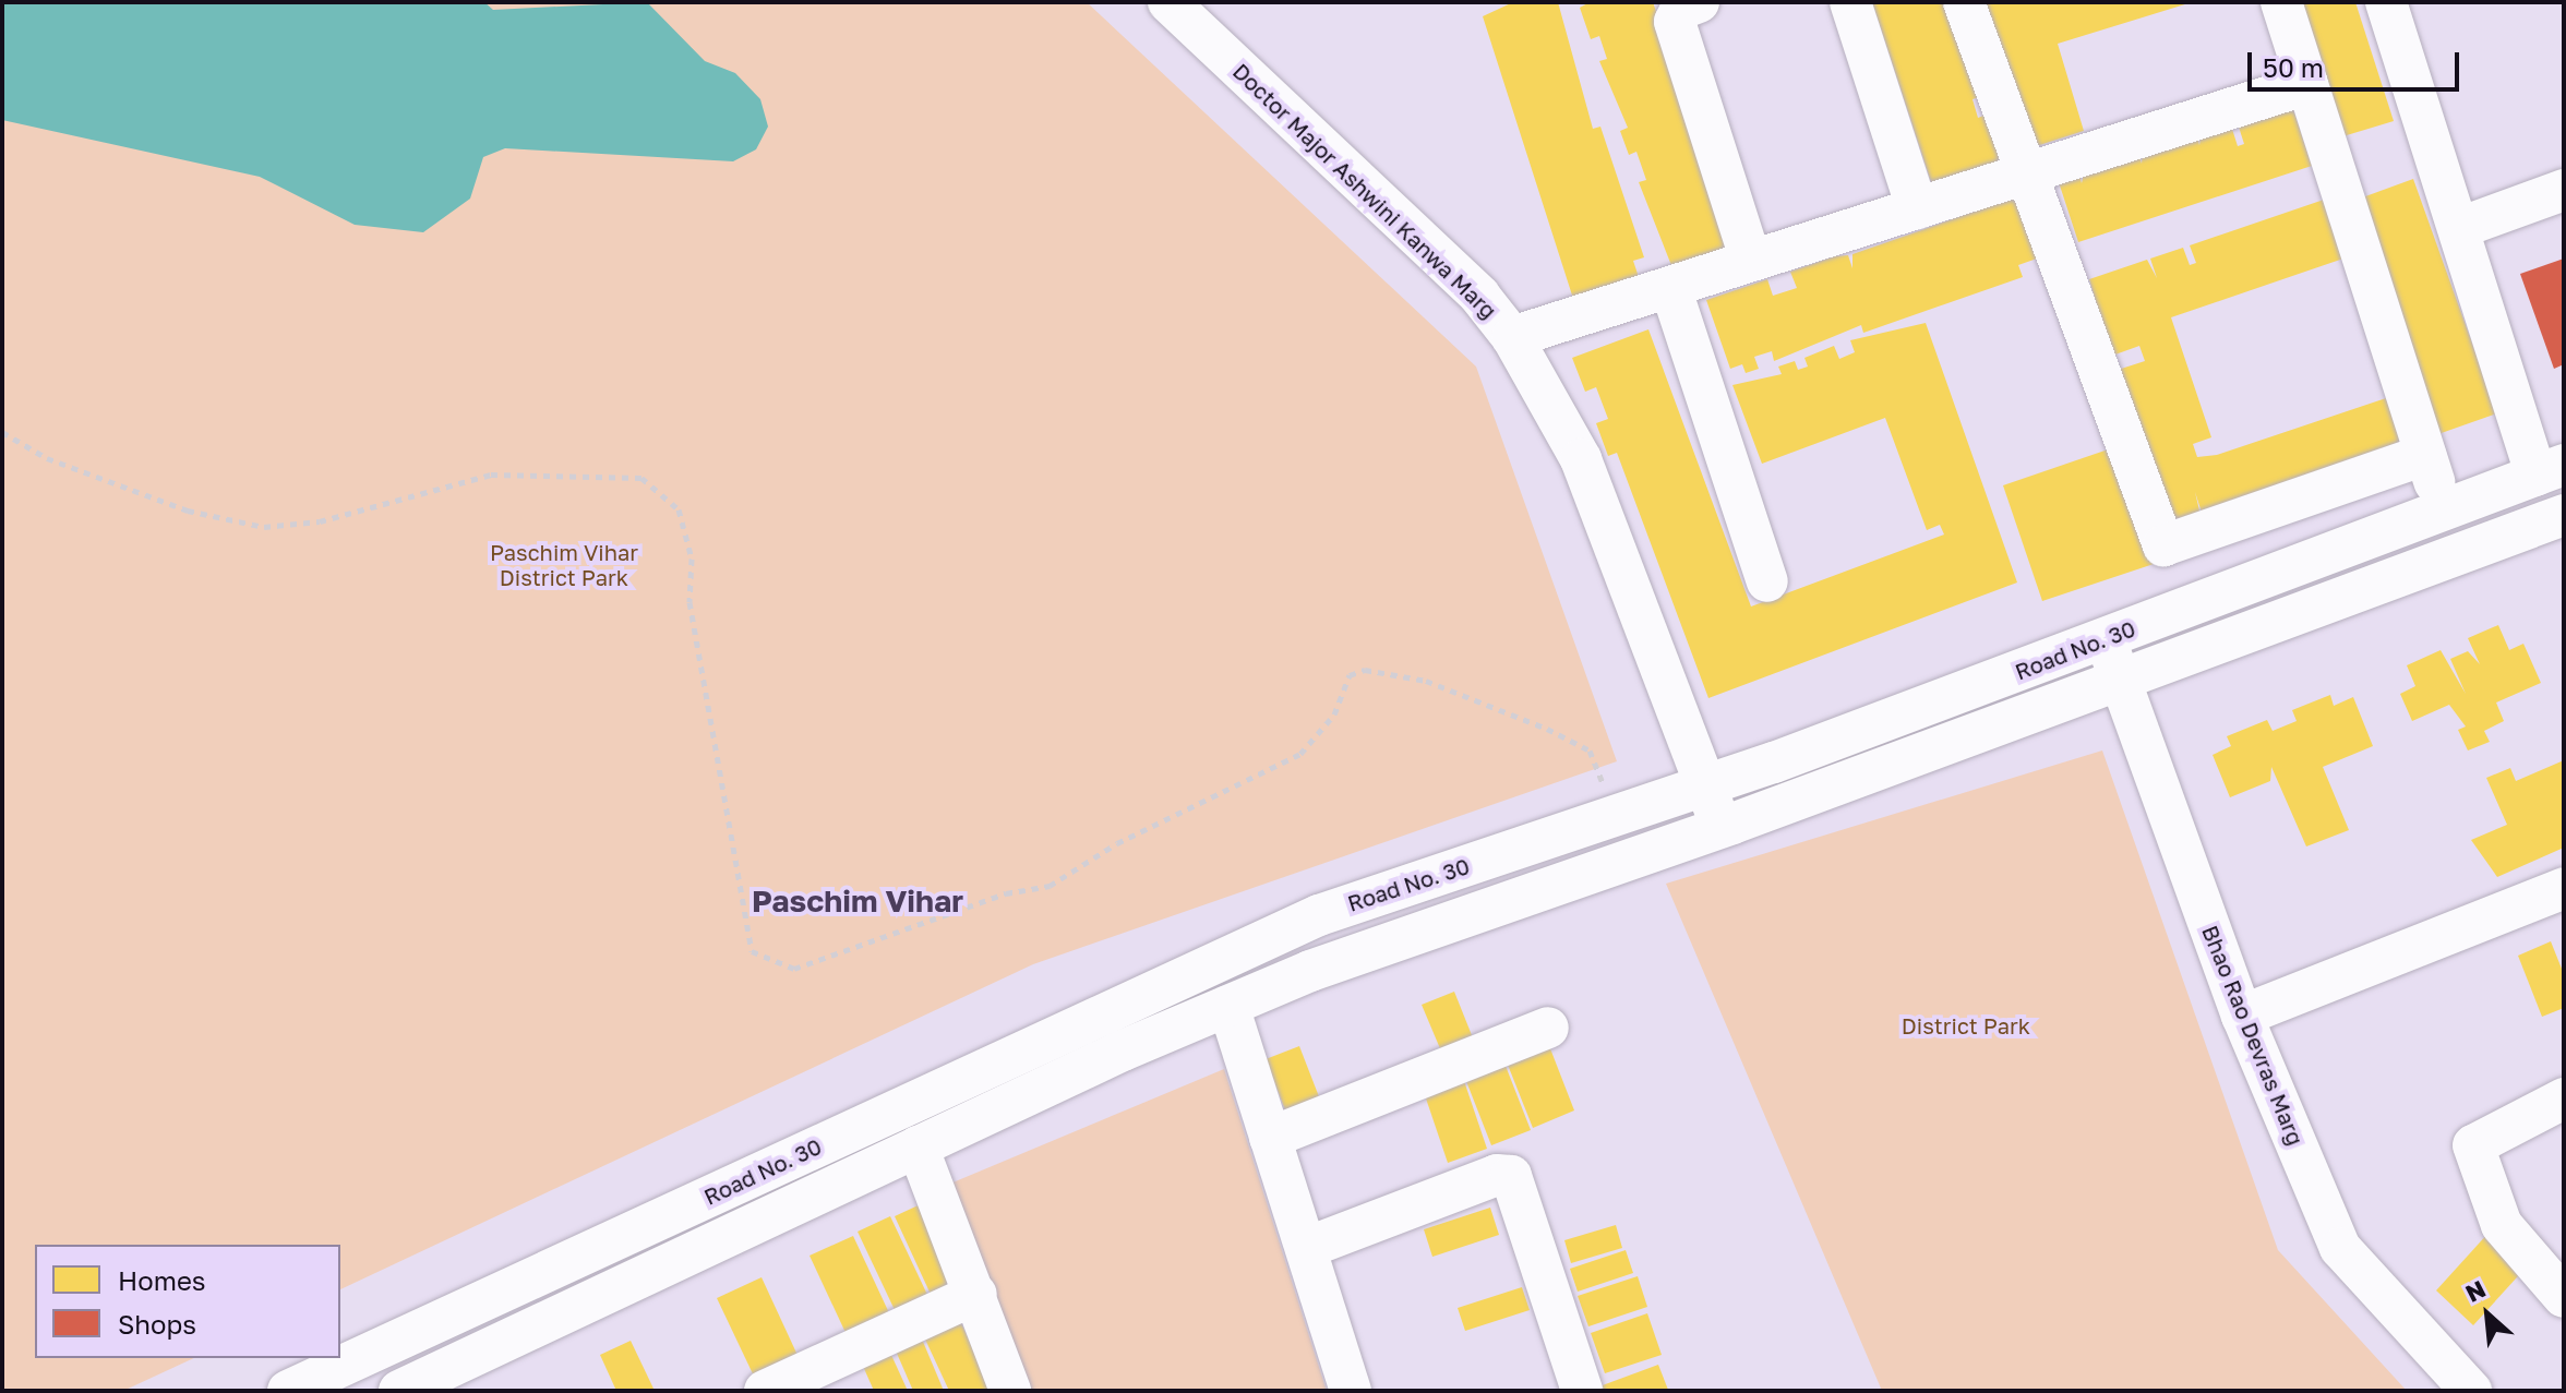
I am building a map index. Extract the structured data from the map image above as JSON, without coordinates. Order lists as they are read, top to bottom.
{
  "streets": {
    "street": ["Doctor Major Ashwini Kanwa Marg", "Road No. 30", "Bhao Rao Devras Marg"]
  },
  "crossings": [
    ["Doctor Major Ashwini Kanwa Marg", "Road No. 30"],
    ["Road No. 30", "Bhao Rao Devras Marg"]
  ],
  "districts": ["Paschim Vihar"],
  "parks": ["Paschim Vihar District Park", "District Park"],
  "legend": ["Homes", "Shops"],
  "scale_bar": "50 m",
  "north": "top left"
}
